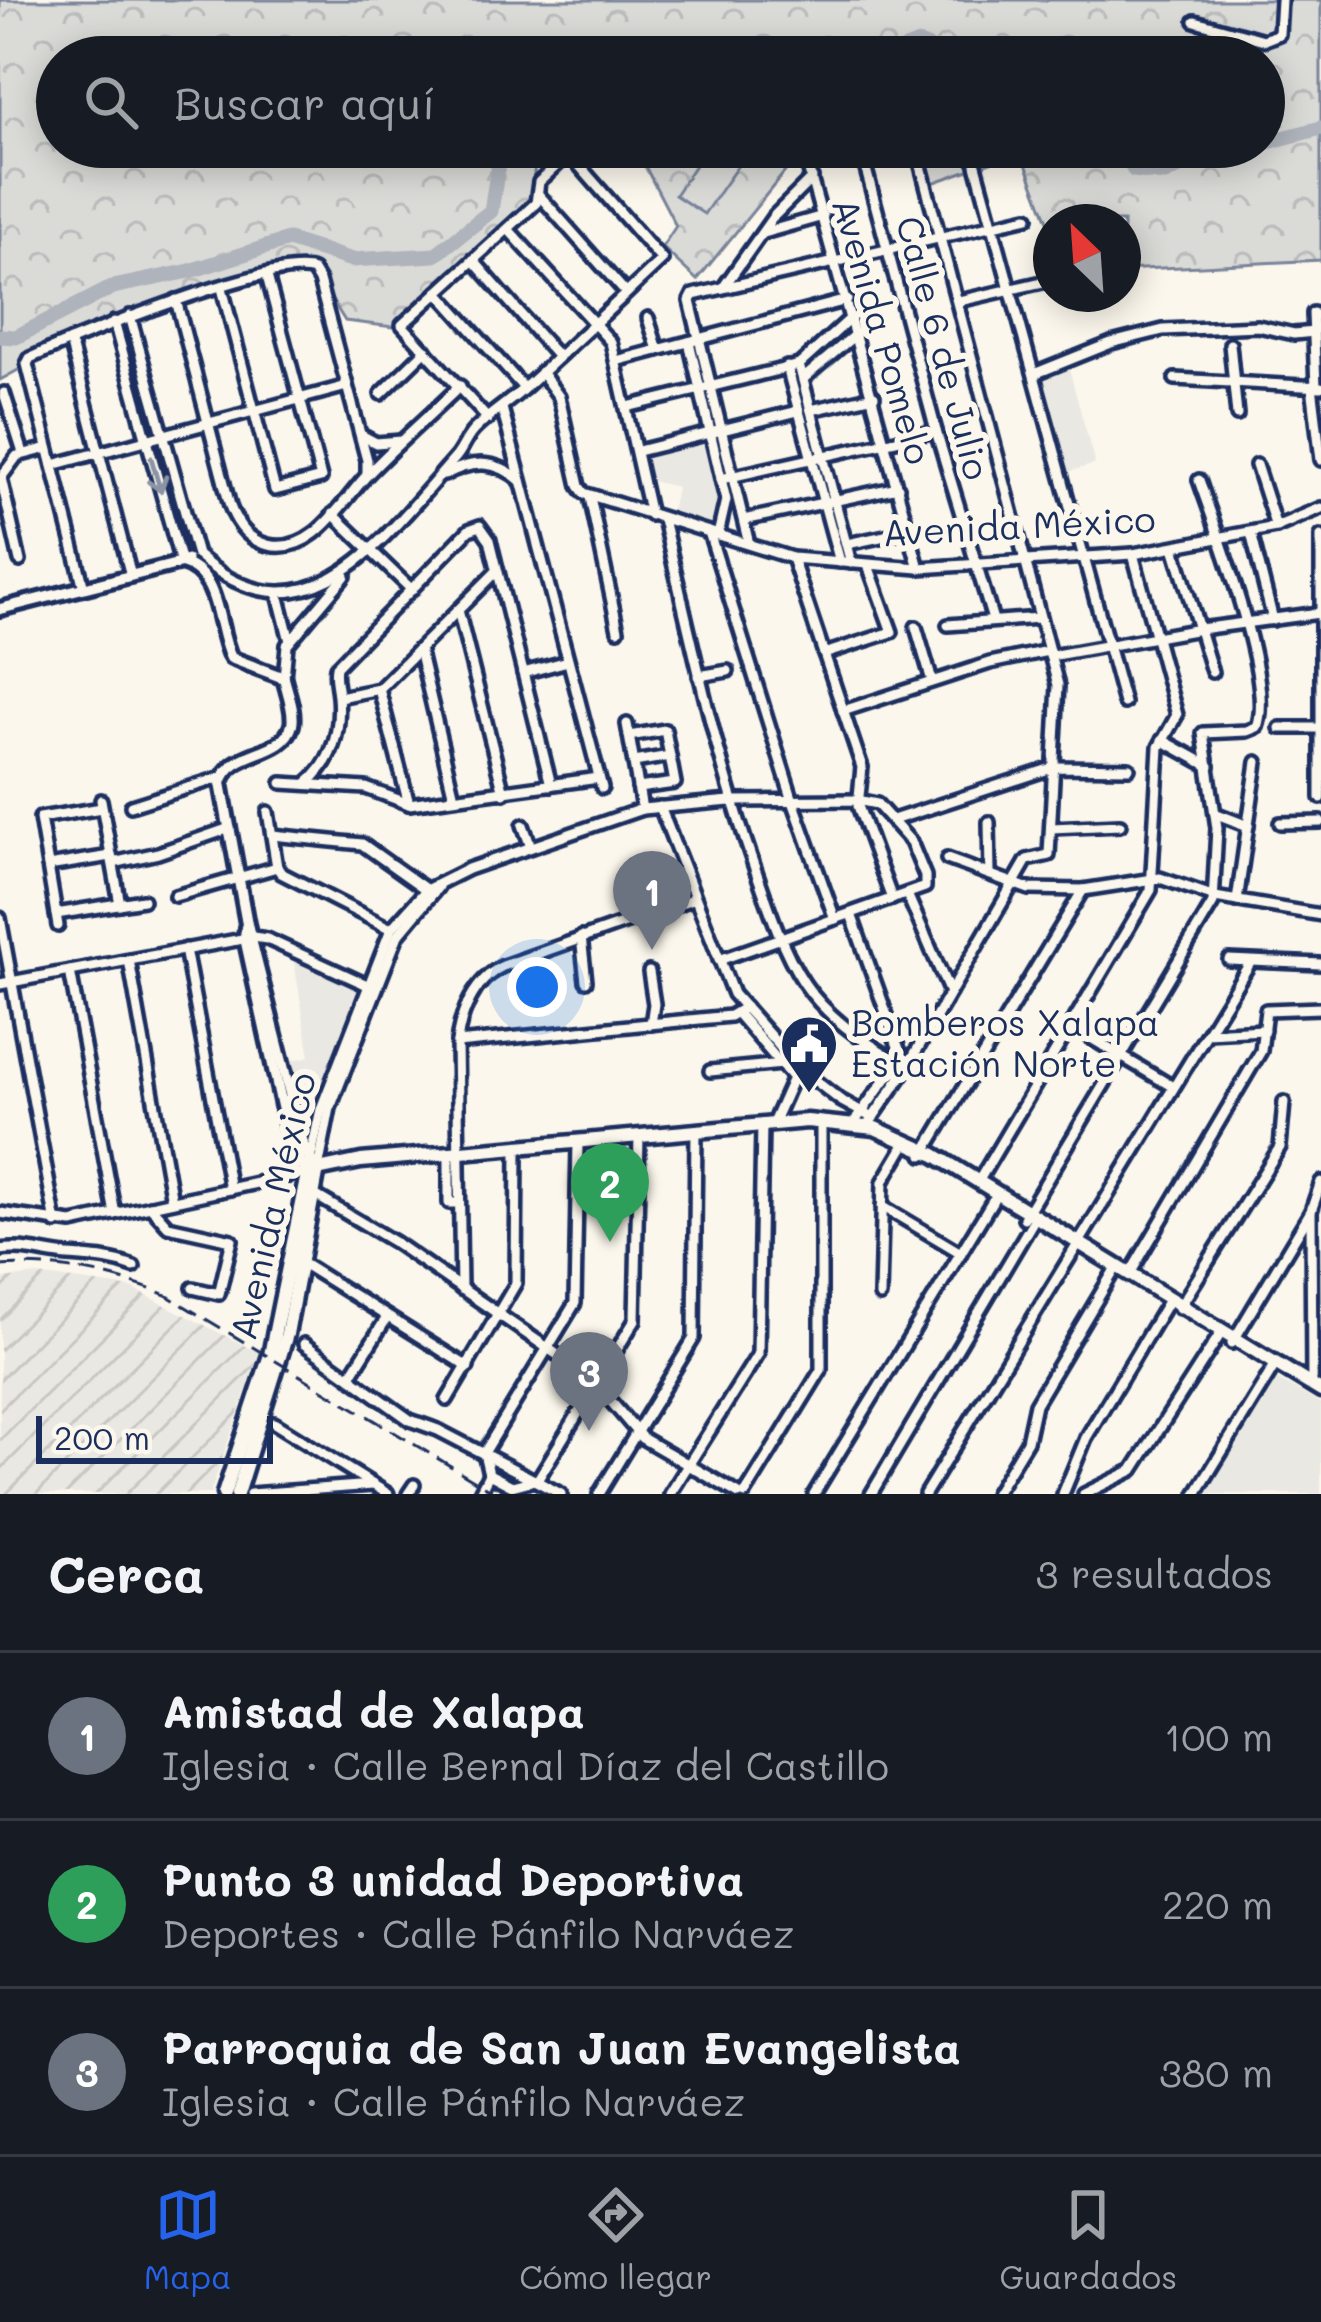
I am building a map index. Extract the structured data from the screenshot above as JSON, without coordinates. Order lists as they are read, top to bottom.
{
  "streets": {
    "main road": ["Avenida México"],
    "street": ["Avenida Pomelo", "Calle 6 de Julio"]
  },
  "crossings": [
    ["Avenida Pomelo", "Avenida México"],
    ["Calle 6 de Julio", "Avenida México"]
  ],
  "places": {
    "public building": ["Bomberos Xalapa Estación Norte"]
  },
  "scale_bar": "200 m",
  "north": "top left",
  "page": {
    "search": "Buscar aquí",
    "pins": ["1", "2", "3"],
    "scale": "200 m",
    "heading": ["Cerca", "3 resultados"],
    "list": [
      {
        "mark": "1",
        "name": "Amistad de Xalapa",
        "note": "Iglesia · Calle Bernal Díaz del Castillo",
        "value": "100 m"
      },
      {
        "mark": "2",
        "name": "Punto 3 unidad Deportiva",
        "note": "Deportes · Calle Pánfilo Narváez",
        "value": "220 m"
      },
      {
        "mark": "3",
        "name": "Parroquia de San Juan Evangelista",
        "note": "Iglesia · Calle Pánfilo Narváez",
        "value": "380 m"
      }
    ],
    "nav": ["Mapa", "Cómo llegar", "Guardados"]
  }
}
